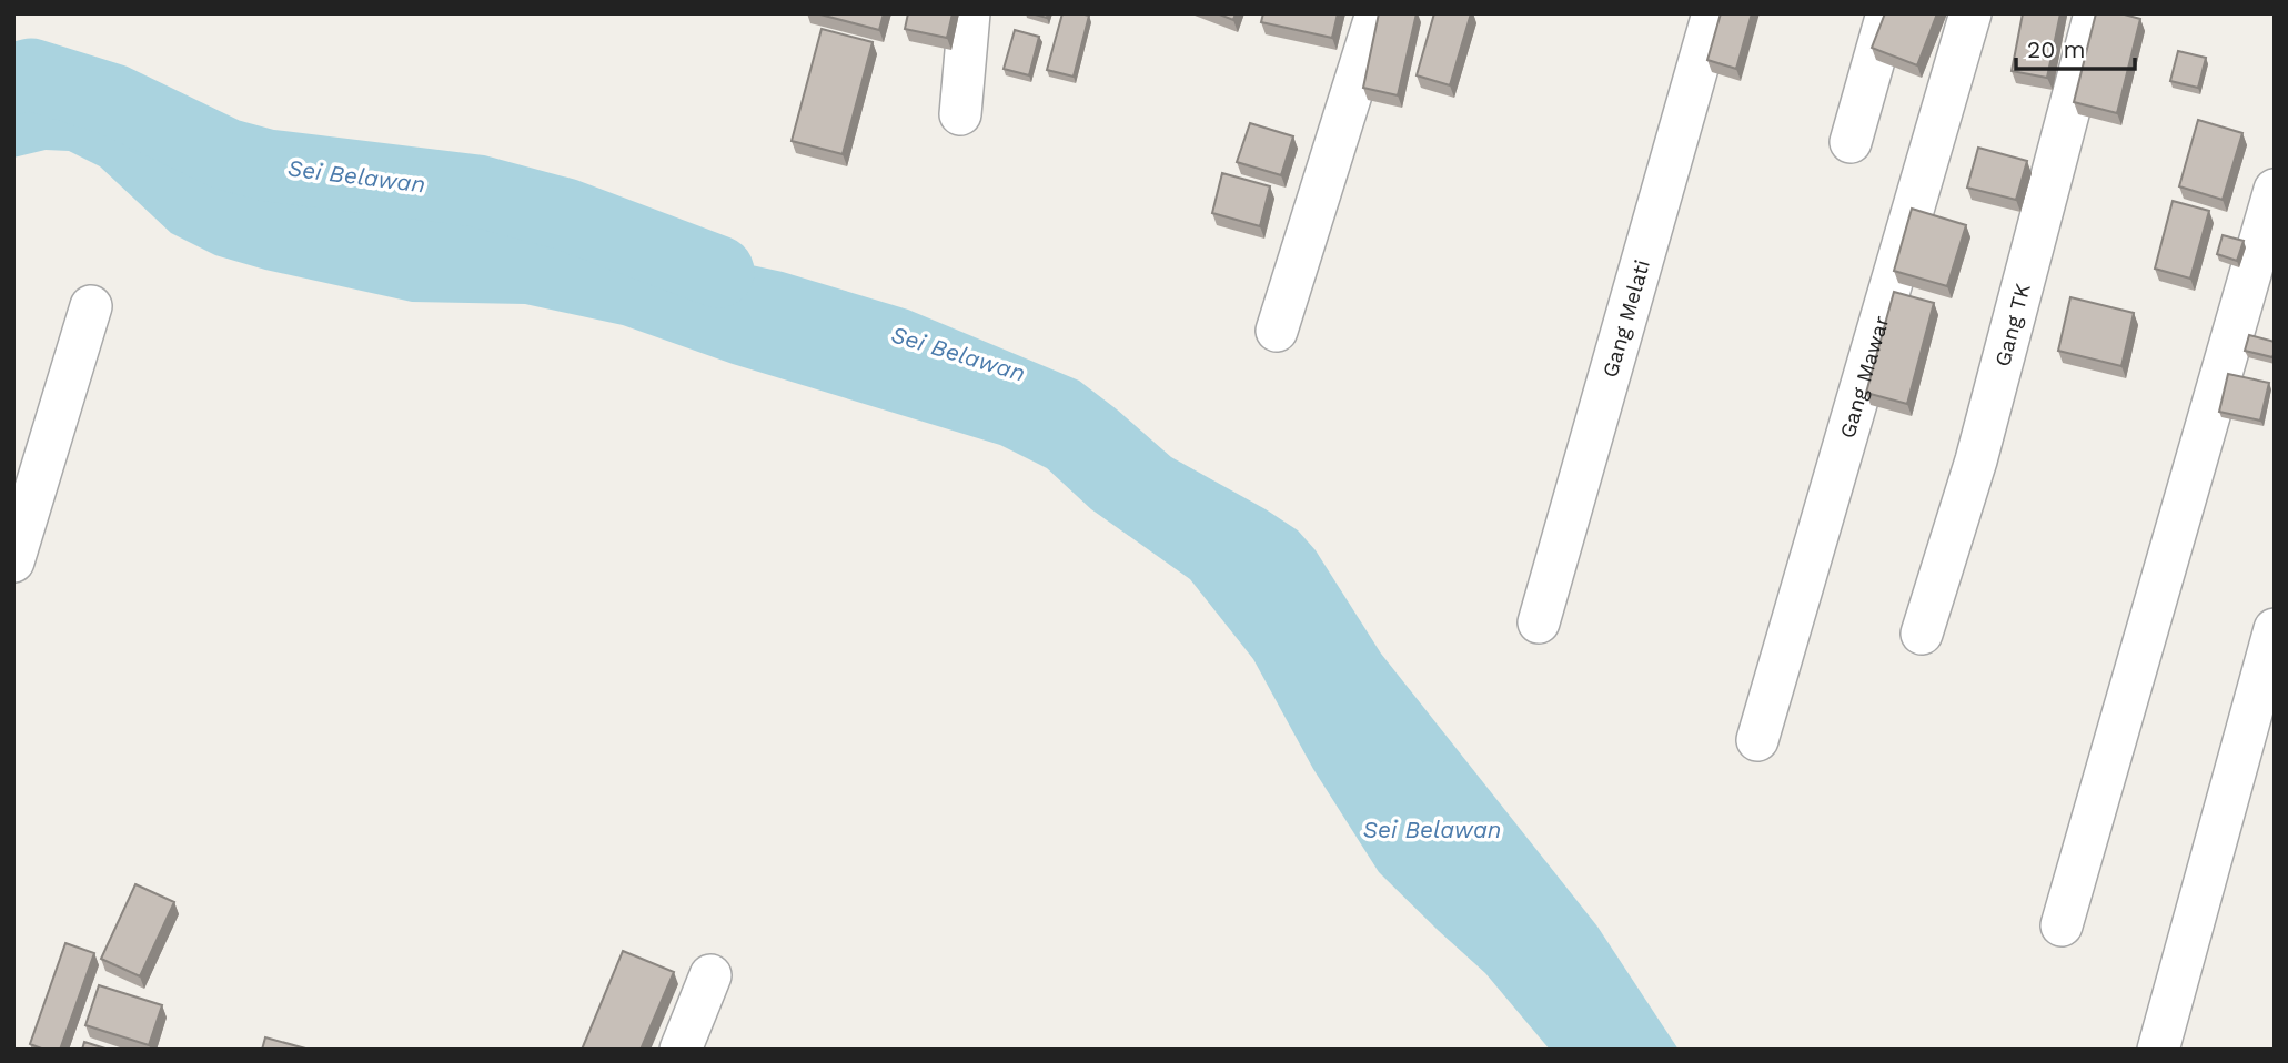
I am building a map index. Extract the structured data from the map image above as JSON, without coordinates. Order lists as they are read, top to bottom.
{
  "streets": {
    "street": ["Gang Melati", "Gang TK", "Gang Mawar"]
  },
  "water": ["Sei Belawan"],
  "scale_bar": "20 m"
}
